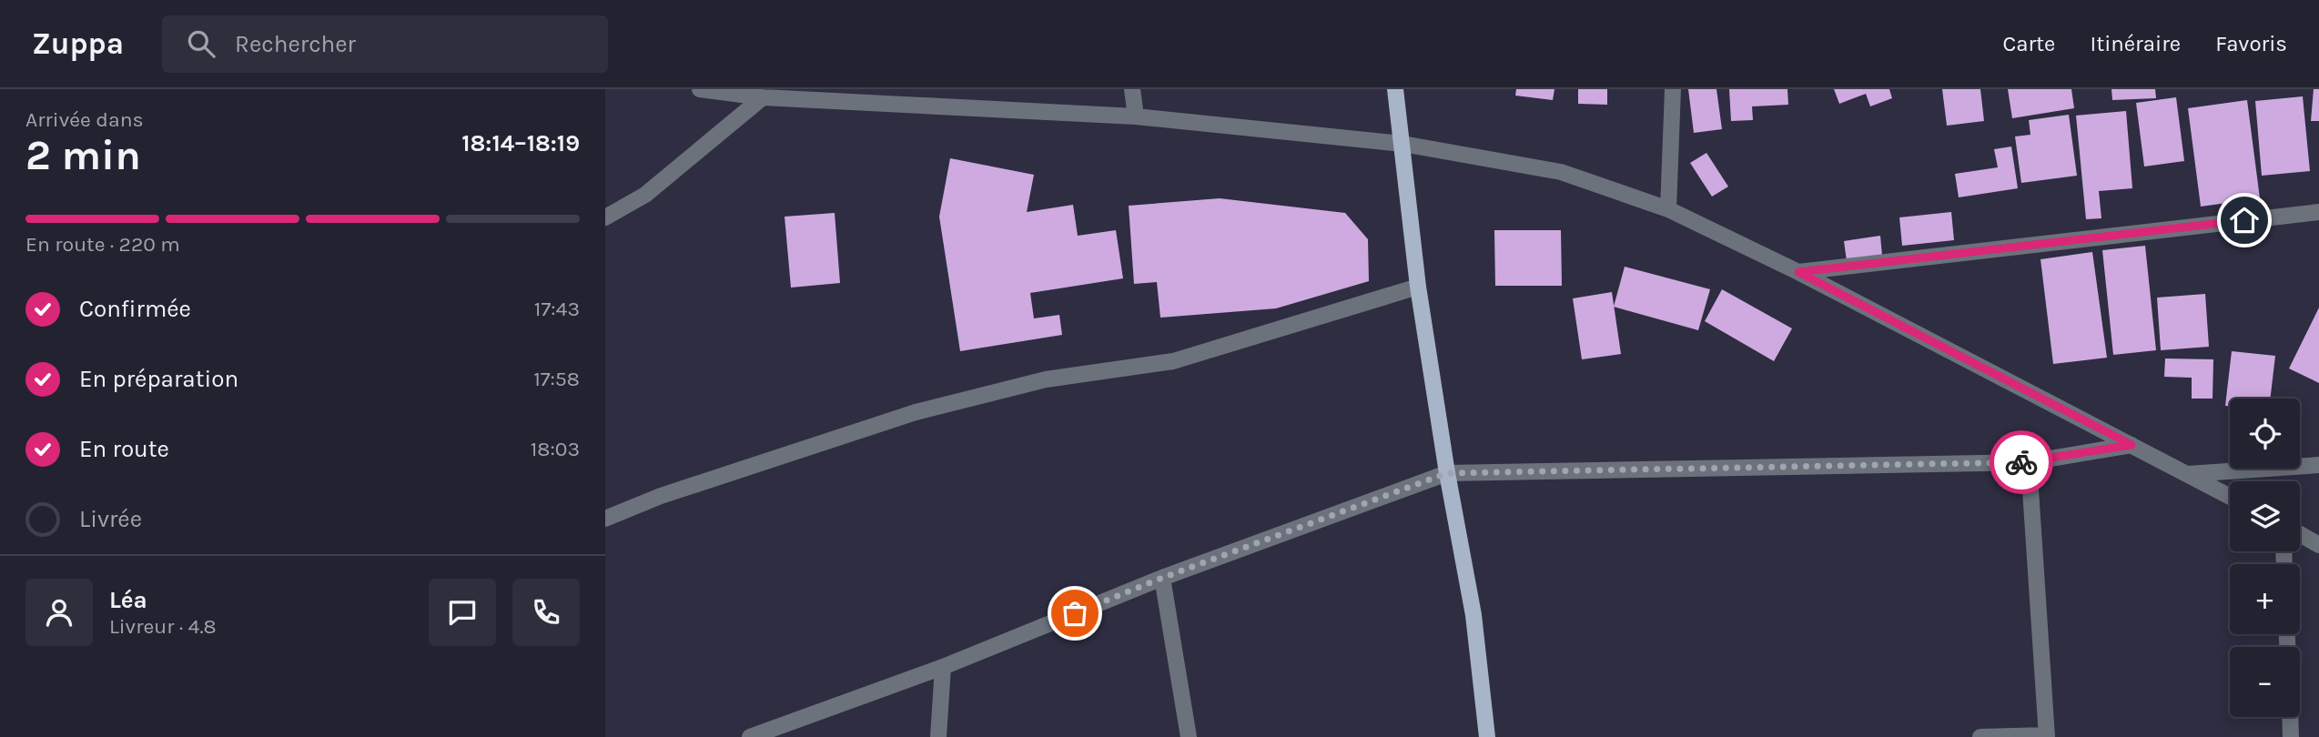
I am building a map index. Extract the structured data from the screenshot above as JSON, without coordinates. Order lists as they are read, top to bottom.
{
  "page": {
    "header": "Zuppa",
    "search": "Rechercher",
    "nav": ["Carte", "Itinéraire", "Favoris"],
    "heading": ["2 min", "Arrivée dans", "18:14–18:19"],
    "panel": ["Léa", "Livreur · 4.8"],
    "bar": "En route · 220 m",
    "list": [
      ["Confirmée", "17:43"],
      ["En préparation", "17:58"],
      ["En route", "18:03"],
      "Livrée"
    ],
    "map_buttons": ["+", "−"]
  }
}
